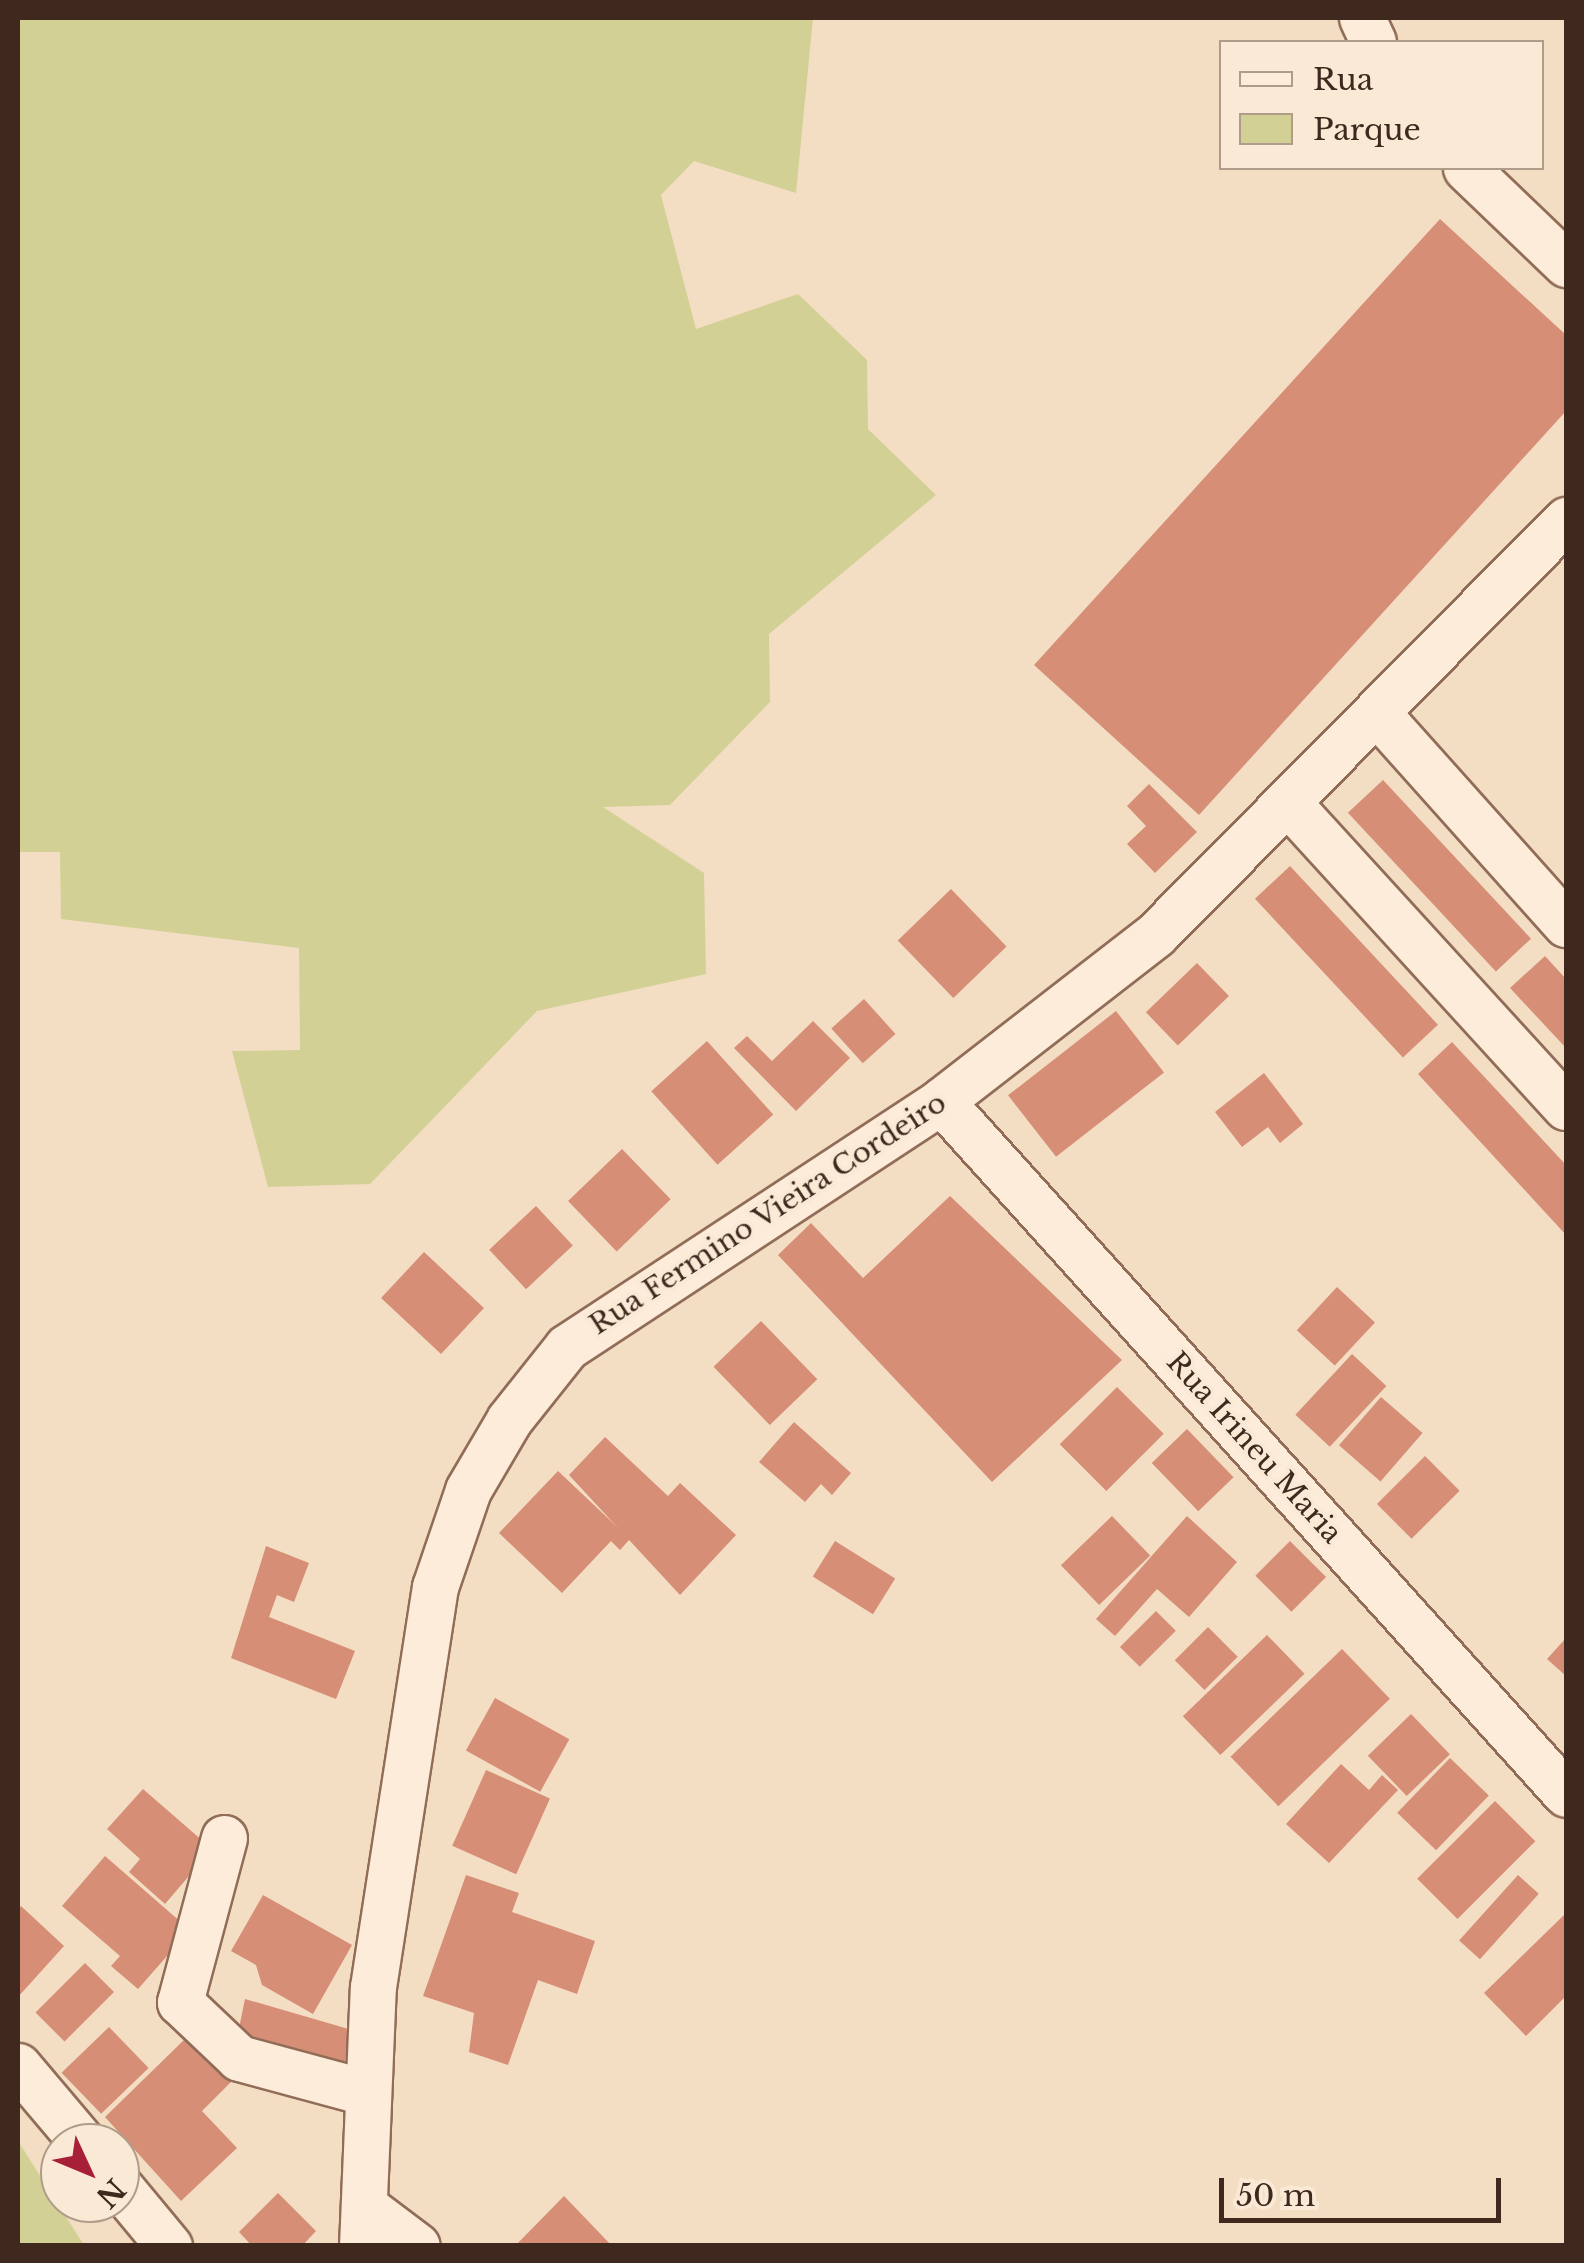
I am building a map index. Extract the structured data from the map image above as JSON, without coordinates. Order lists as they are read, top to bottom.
{
  "streets": {
    "street": ["Rua Fermino Vieira Cordeiro", "Rua Irineu Maria"]
  },
  "crossings": [
    ["Rua Fermino Vieira Cordeiro", "Rua Irineu Maria"]
  ],
  "legend": ["Rua", "Parque"],
  "scale_bar": "50 m",
  "north": "bottom right"
}
